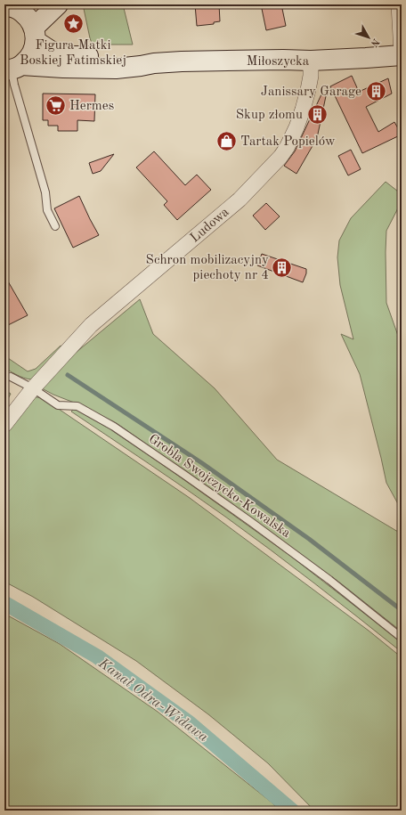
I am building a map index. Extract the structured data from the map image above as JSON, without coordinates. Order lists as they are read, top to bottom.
{
  "streets": {
    "street": ["Miłoszycka", "Ludowa"],
    "lane": ["Grobla Swojczycko-Kowalska"]
  },
  "crossings": [
    ["Miłoszycka", "Ludowa"],
    ["Ludowa", "Grobla Swojczycko-Kowalska"]
  ],
  "water": ["Kanał Odra-Widawa"],
  "places": {
    "place": ["Figura Matki Boskiej Fatimskiej"],
    "building": ["Janissary Garage", "Skup złomu", "Schron mobilizacyjny piechoty nr 4"],
    "supermarket": ["Hermes"],
    "shop": ["Tartak Popielów"]
  },
  "north": "bottom right"
}
